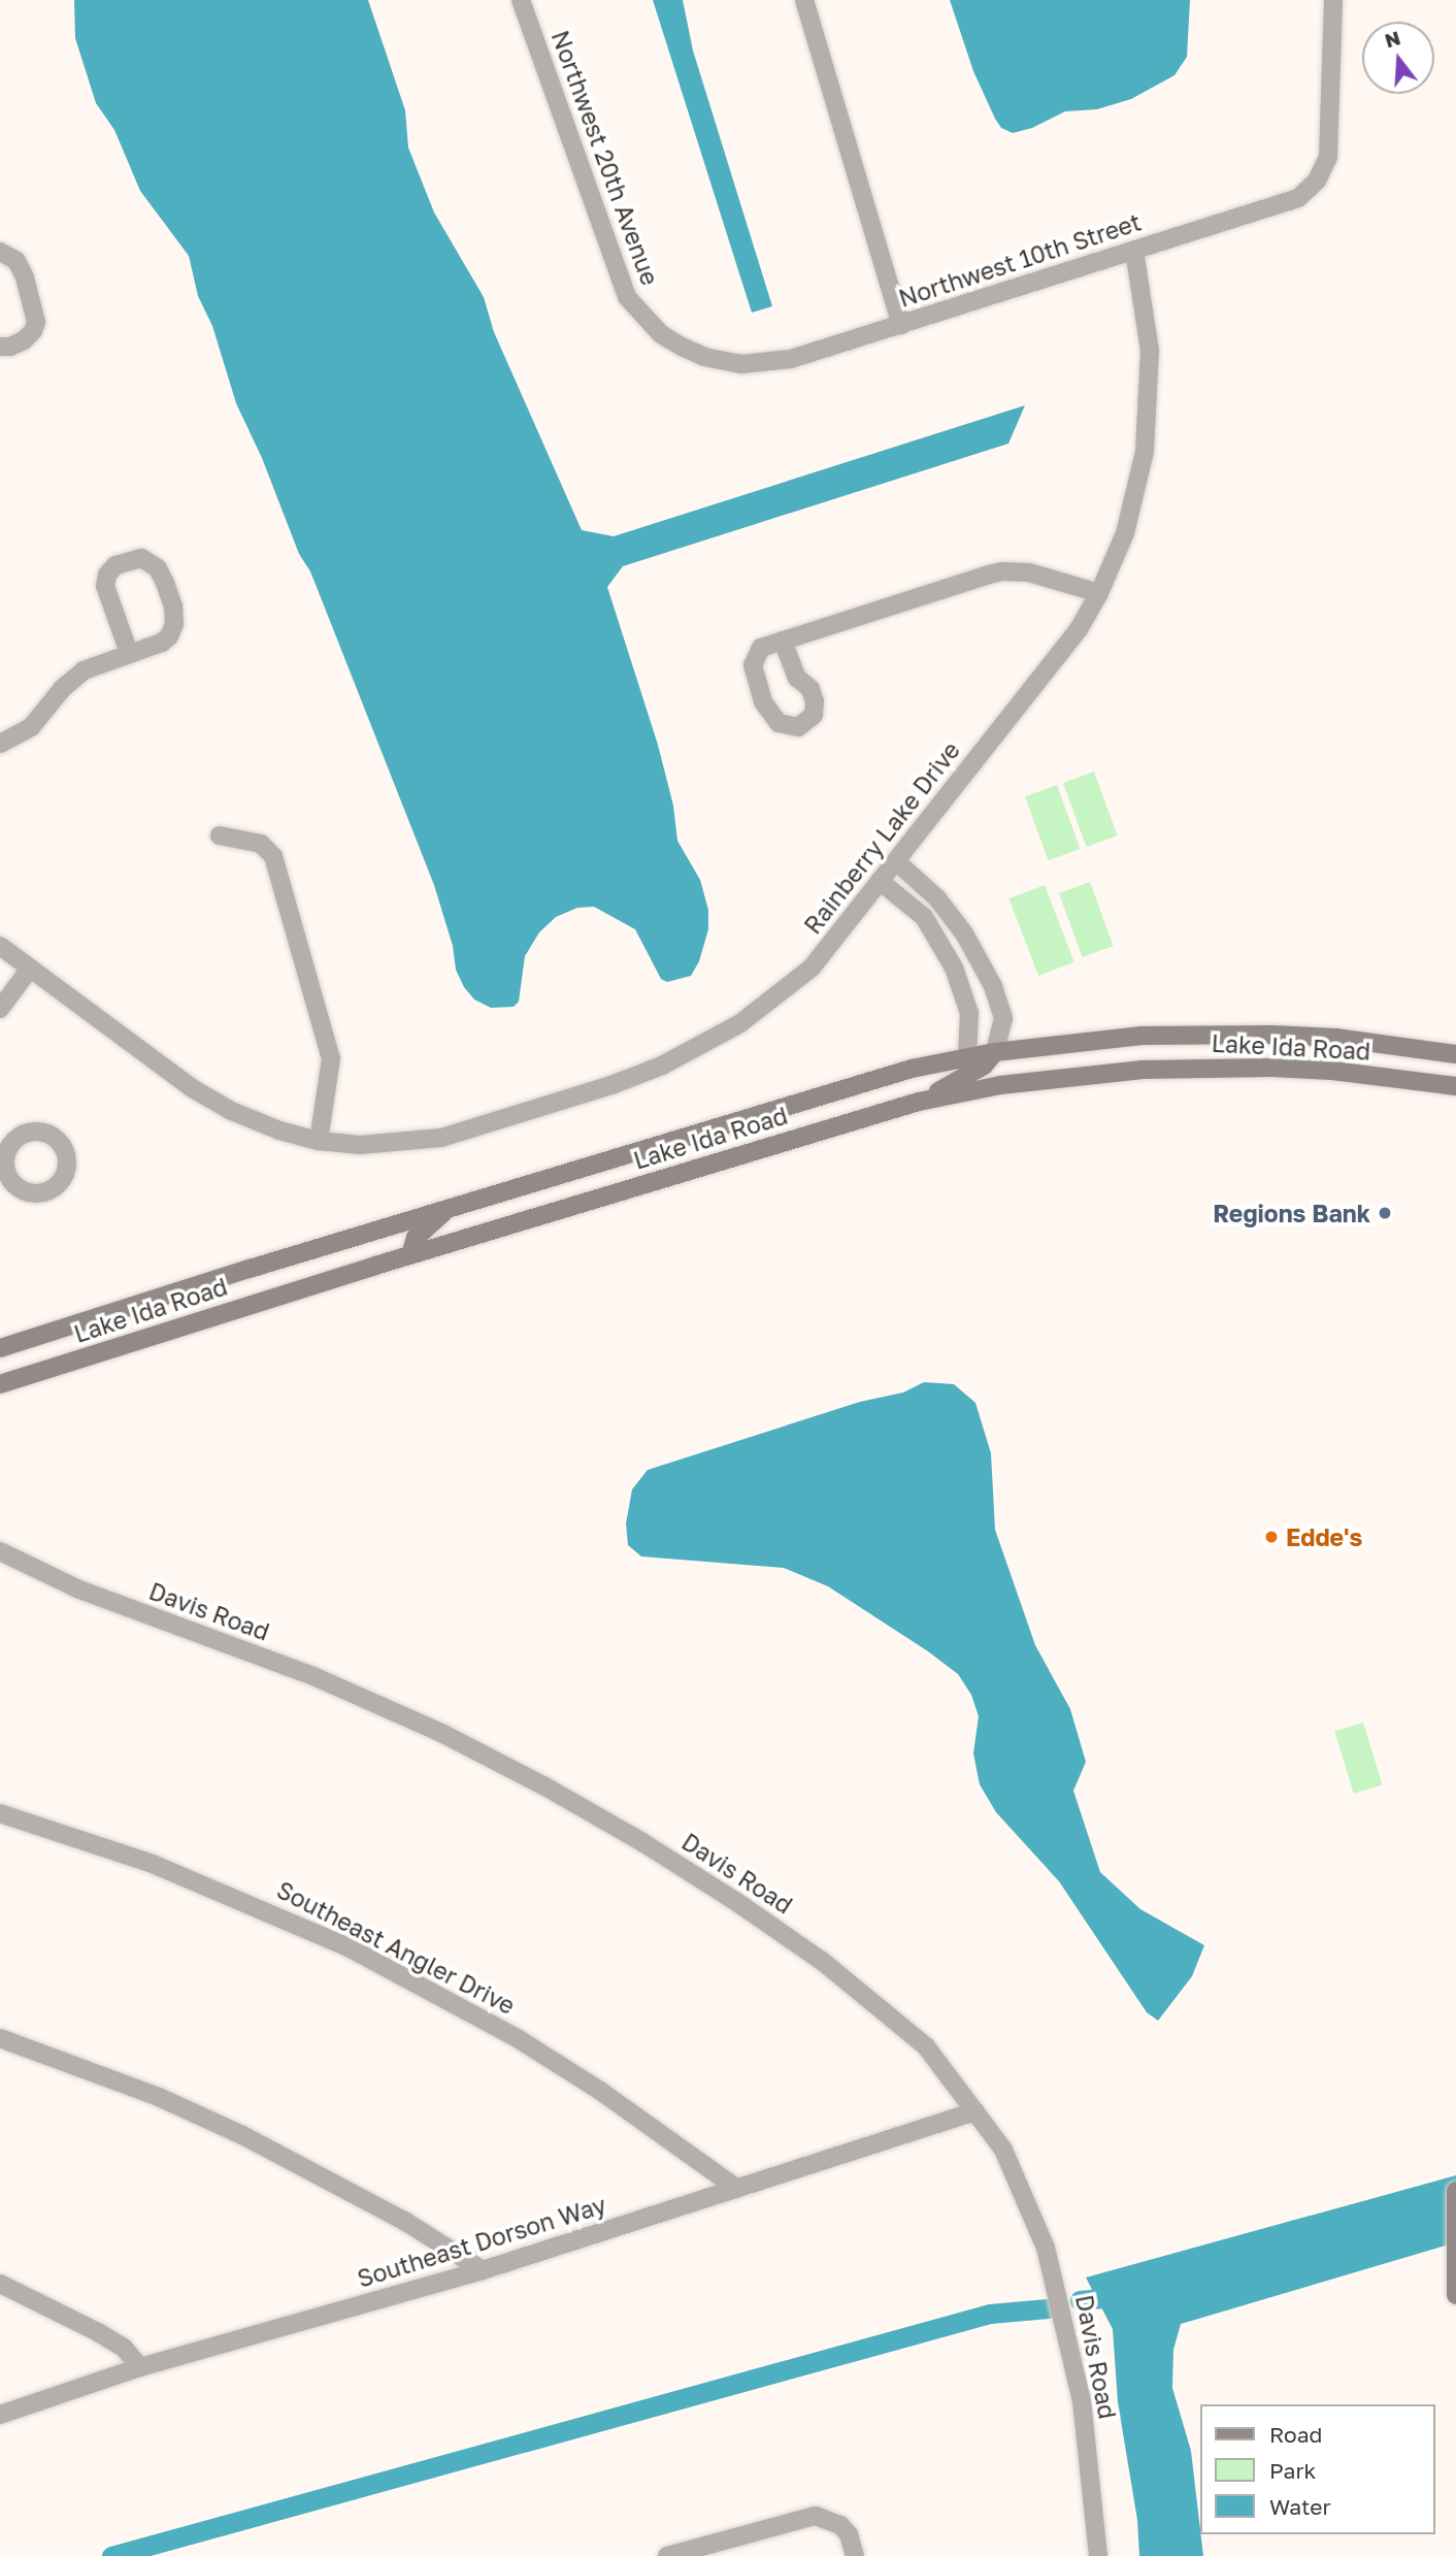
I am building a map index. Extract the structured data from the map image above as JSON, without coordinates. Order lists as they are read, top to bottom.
{
  "streets": {
    "street": [
      "Northwest 20th Avenue",
      "Northwest 10th Street",
      "Rainberry Lake Drive",
      "Lake Ida Road",
      "Davis Road",
      "Southeast Angler Drive",
      "Southeast Dorson Way"
    ]
  },
  "crossings": [
    ["Northwest 20th Avenue", "Northwest 10th Street"],
    ["Northwest 10th Street", "Rainberry Lake Drive"],
    ["Davis Road", "Southeast Dorson Way"],
    ["Southeast Angler Drive", "Southeast Dorson Way"]
  ],
  "places": ["Regions Bank", "Edde's"],
  "legend": ["Road", "Park", "Water"],
  "north": "top"
}
